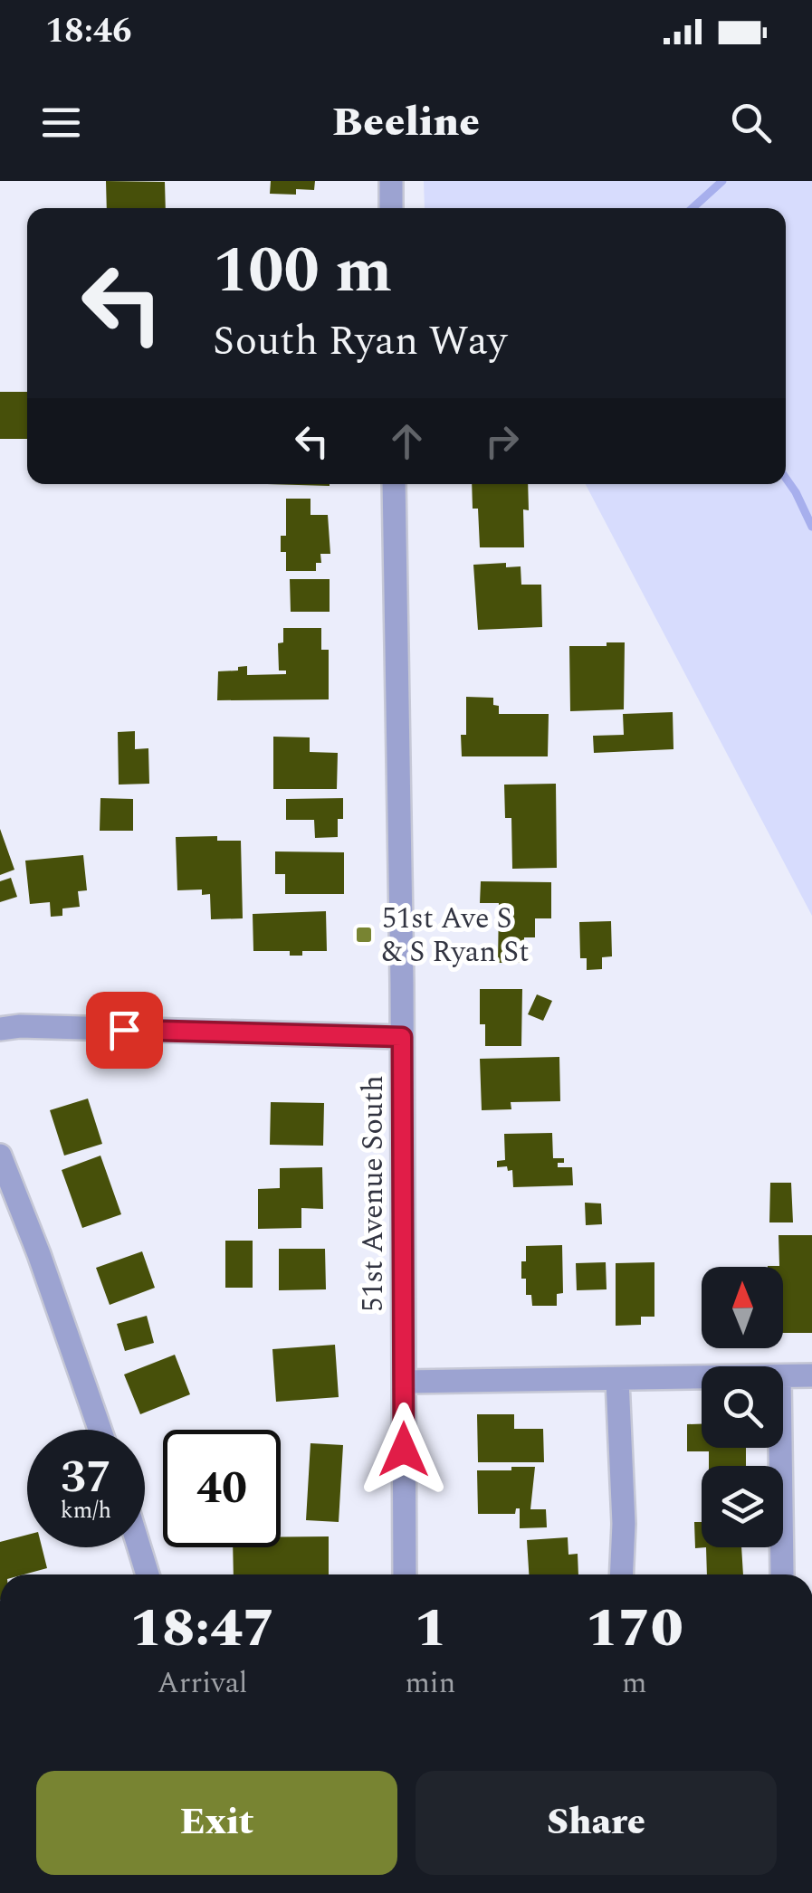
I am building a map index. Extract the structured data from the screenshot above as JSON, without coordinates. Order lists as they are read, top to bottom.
{
  "streets": {
    "street": ["51st Avenue South"]
  },
  "places": {
    "transit": ["51st Ave S & S Ryan St"]
  },
  "north": "top",
  "page": {
    "status": "18:46",
    "header": "Beeline",
    "turn": ["100 m", "South Ryan Way"],
    "speed": "37 km/h",
    "limit": "40",
    "eta": [
      "18:47",
      "Arrival",
      "1",
      "min",
      "170",
      "m"
    ],
    "buttons": ["Exit", "Share"]
  }
}
